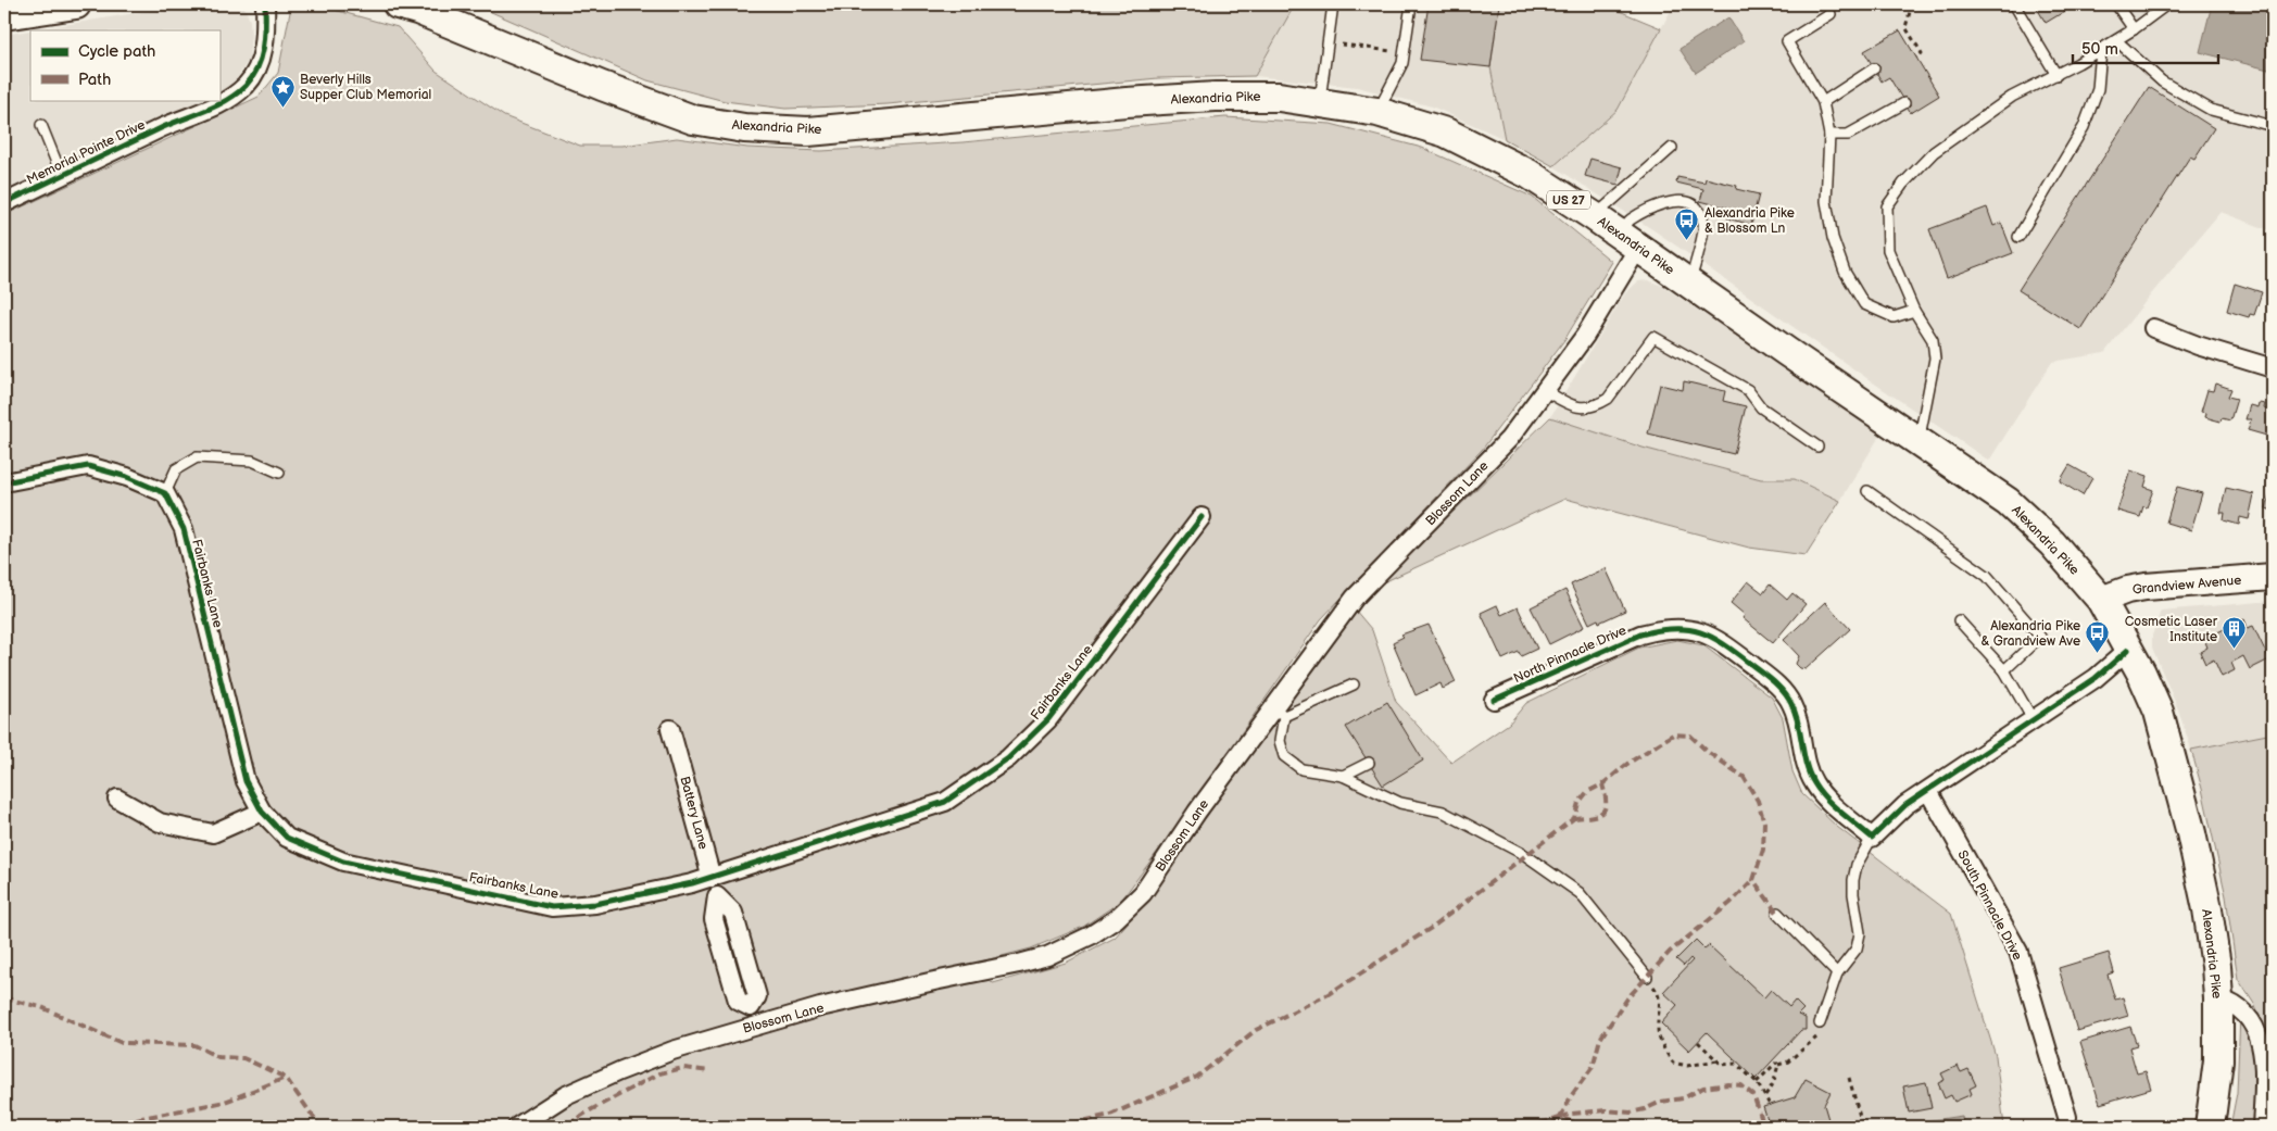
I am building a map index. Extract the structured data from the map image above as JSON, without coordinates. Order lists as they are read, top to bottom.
{
  "streets": {
    "main road": ["Alexandria Pike", "US 27"],
    "street": [
      "Memorial Pointe Drive",
      "Blossom Lane",
      "Fairbanks Lane",
      "Grandview Avenue",
      "North Pinnacle Drive",
      "Battery Lane",
      "South Pinnacle Drive"
    ]
  },
  "crossings": [
    ["Alexandria Pike", "Blossom Lane"],
    ["Alexandria Pike", "Grandview Avenue"],
    ["Blossom Lane", "Battery Lane"],
    ["Fairbanks Lane", "Battery Lane"]
  ],
  "places": {
    "place": ["Beverly Hills Supper Club Memorial"],
    "bus stop": ["Alexandria Pike & Blossom Ln", "Alexandria Pike & Grandview Ave"],
    "building": ["Cosmetic Laser Institute"]
  },
  "legend": ["Cycle path", "Path"],
  "scale_bar": "50 m"
}
